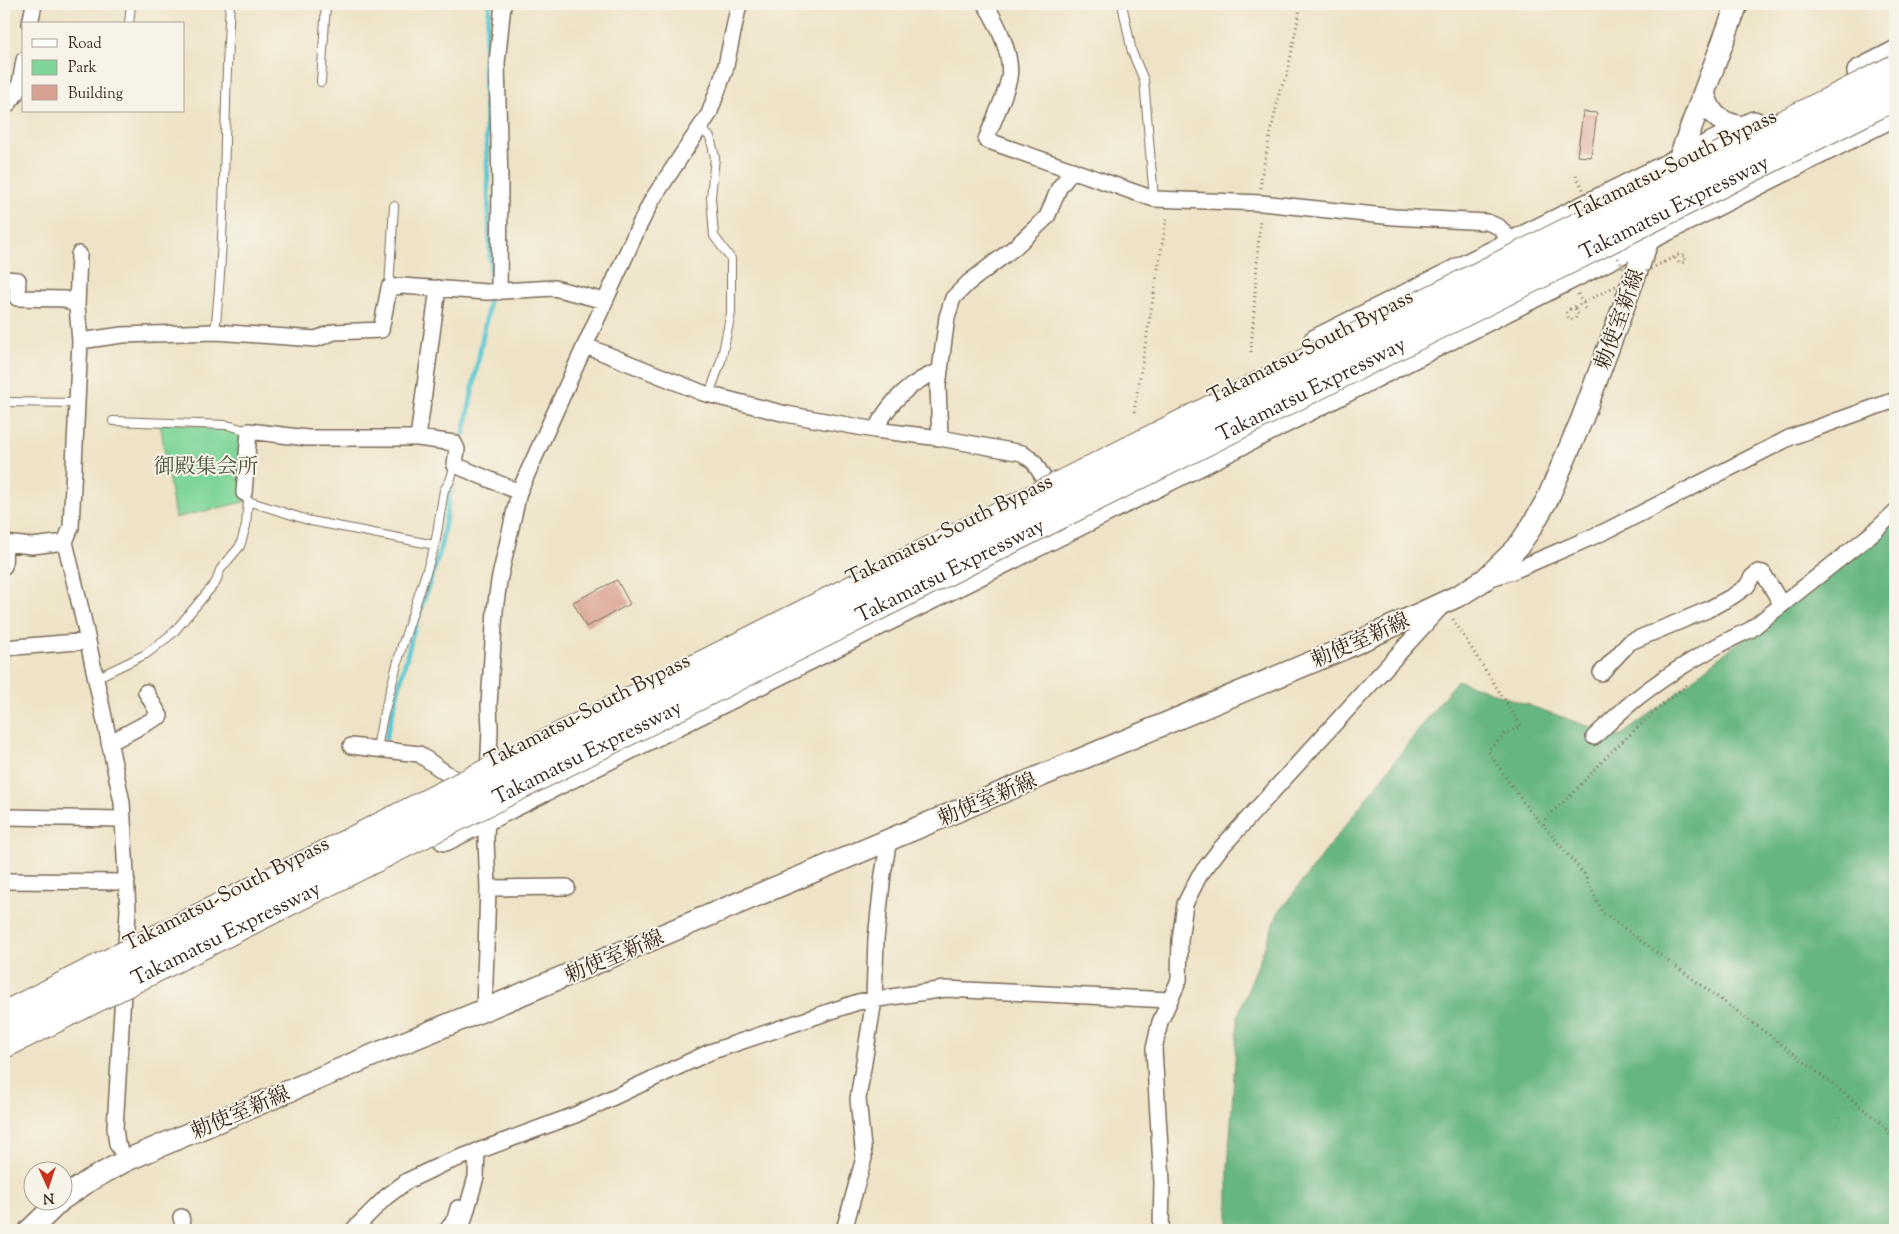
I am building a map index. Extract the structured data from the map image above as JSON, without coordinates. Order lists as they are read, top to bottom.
{
  "streets": {
    "highway": ["Takamatsu-South Bypass", "Takamatsu Expressway"],
    "main road": ["勅使室新線"]
  },
  "crossings": [
    ["Takamatsu-South Bypass", "勅使室新線"]
  ],
  "parks": ["御殿集会所"],
  "legend": ["Road", "Park", "Building"],
  "north": "bottom"
}
